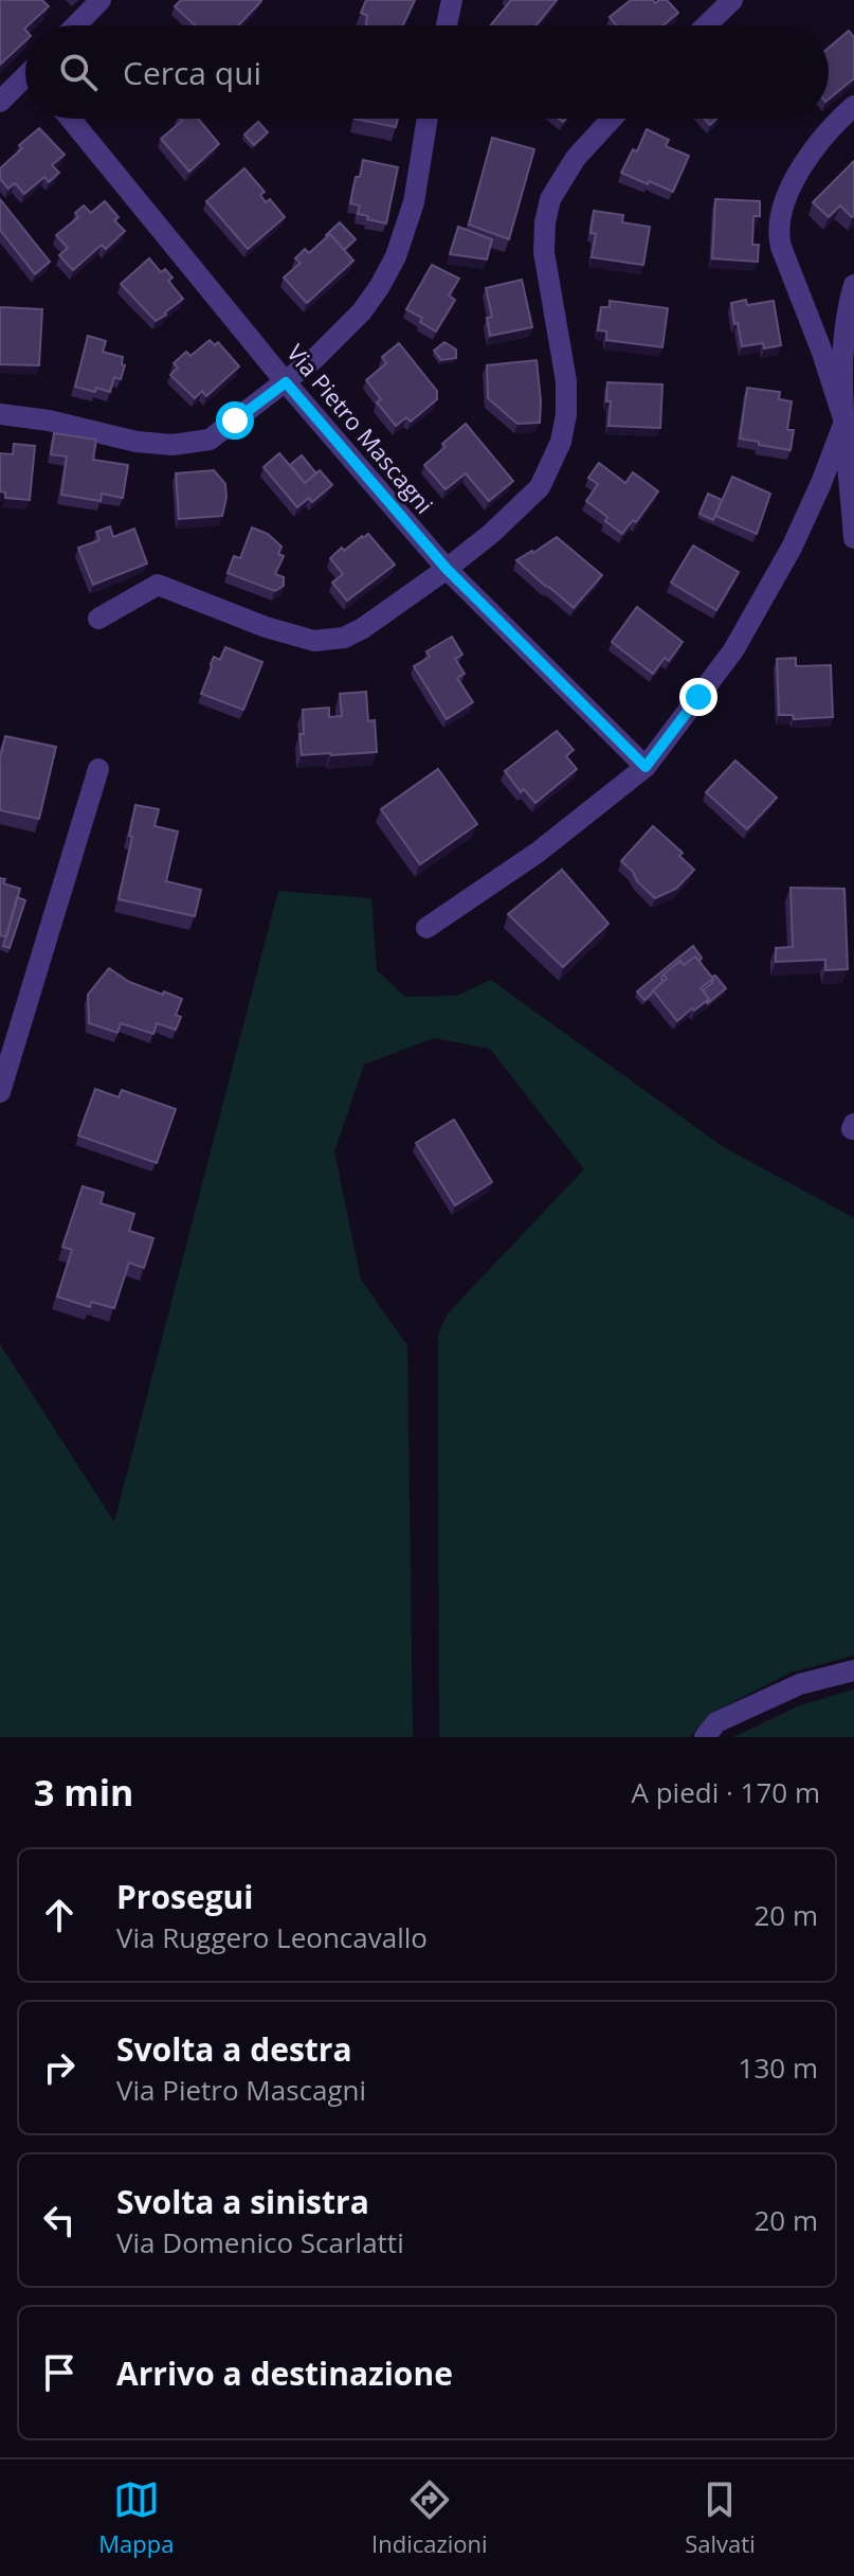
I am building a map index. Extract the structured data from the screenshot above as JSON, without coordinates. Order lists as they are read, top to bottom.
{
  "streets": {
    "street": ["Via Pietro Mascagni"]
  },
  "page": {
    "search": "Cerca qui",
    "heading": ["3 min", "A piedi · 170 m"],
    "list": [
      ["Prosegui", "Via Ruggero Leoncavallo", "20 m"],
      ["Svolta a destra", "Via Pietro Mascagni", "130 m"],
      ["Svolta a sinistra", "Via Domenico Scarlatti", "20 m"],
      "Arrivo a destinazione"
    ],
    "nav": ["Mappa", "Indicazioni", "Salvati"]
  }
}
